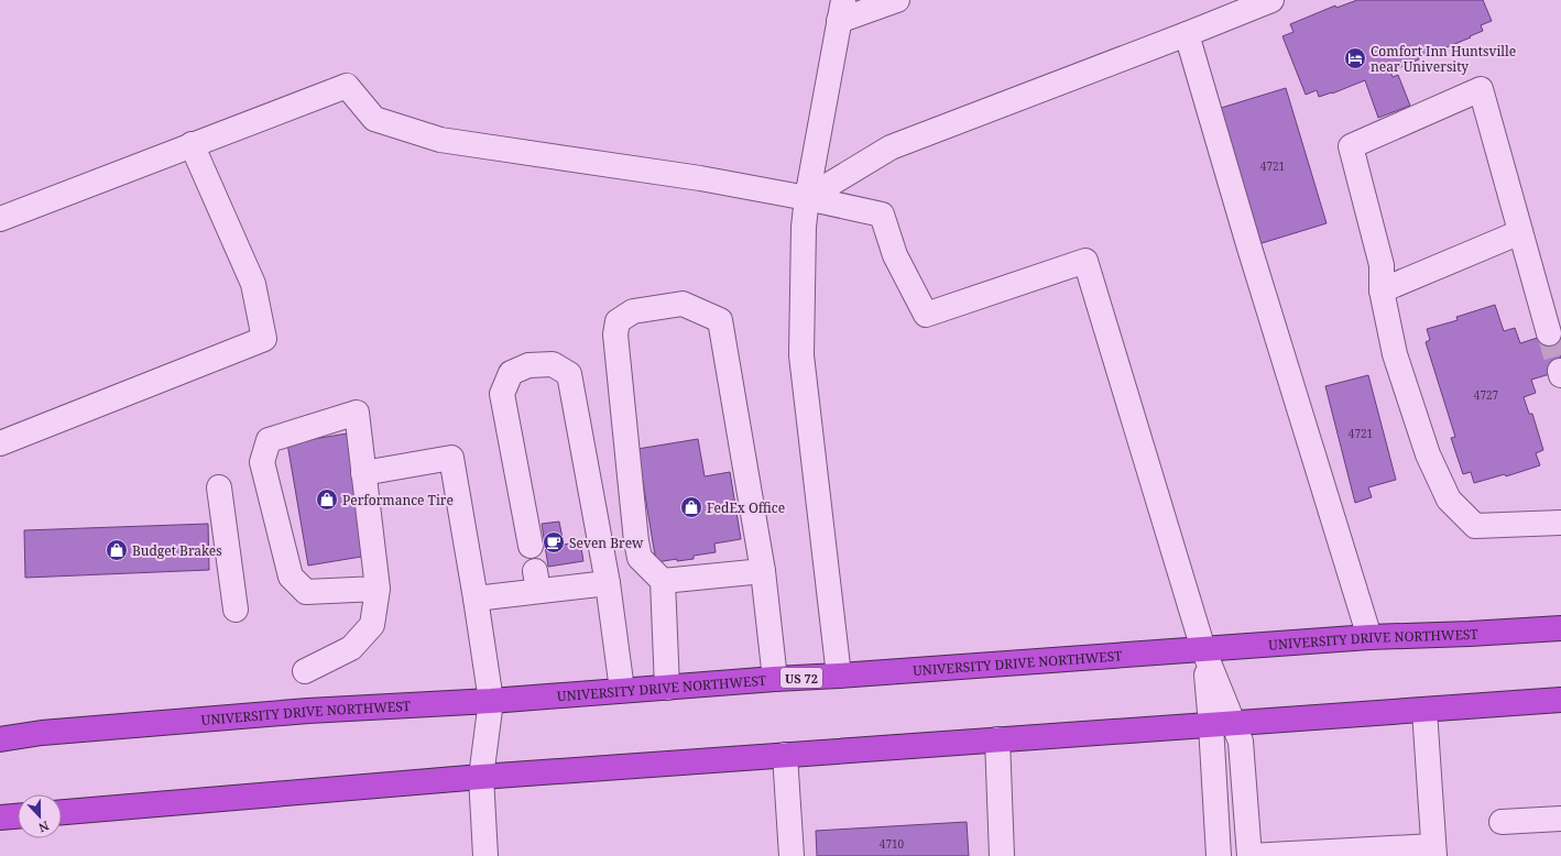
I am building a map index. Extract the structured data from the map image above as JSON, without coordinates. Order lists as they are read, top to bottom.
{
  "streets": {
    "highway": ["UNIVERSITY DRIVE NORTHWEST", "US 72"]
  },
  "places": {
    "hotel": ["Comfort Inn Huntsville near University"],
    "shop": ["Performance Tire", "FedEx Office", "Budget Brakes"],
    "cafe": ["Seven Brew"]
  },
  "house_numbers": [
    "4721",
    "4727",
    "4721",
    "4710"
  ],
  "north": "bottom"
}
